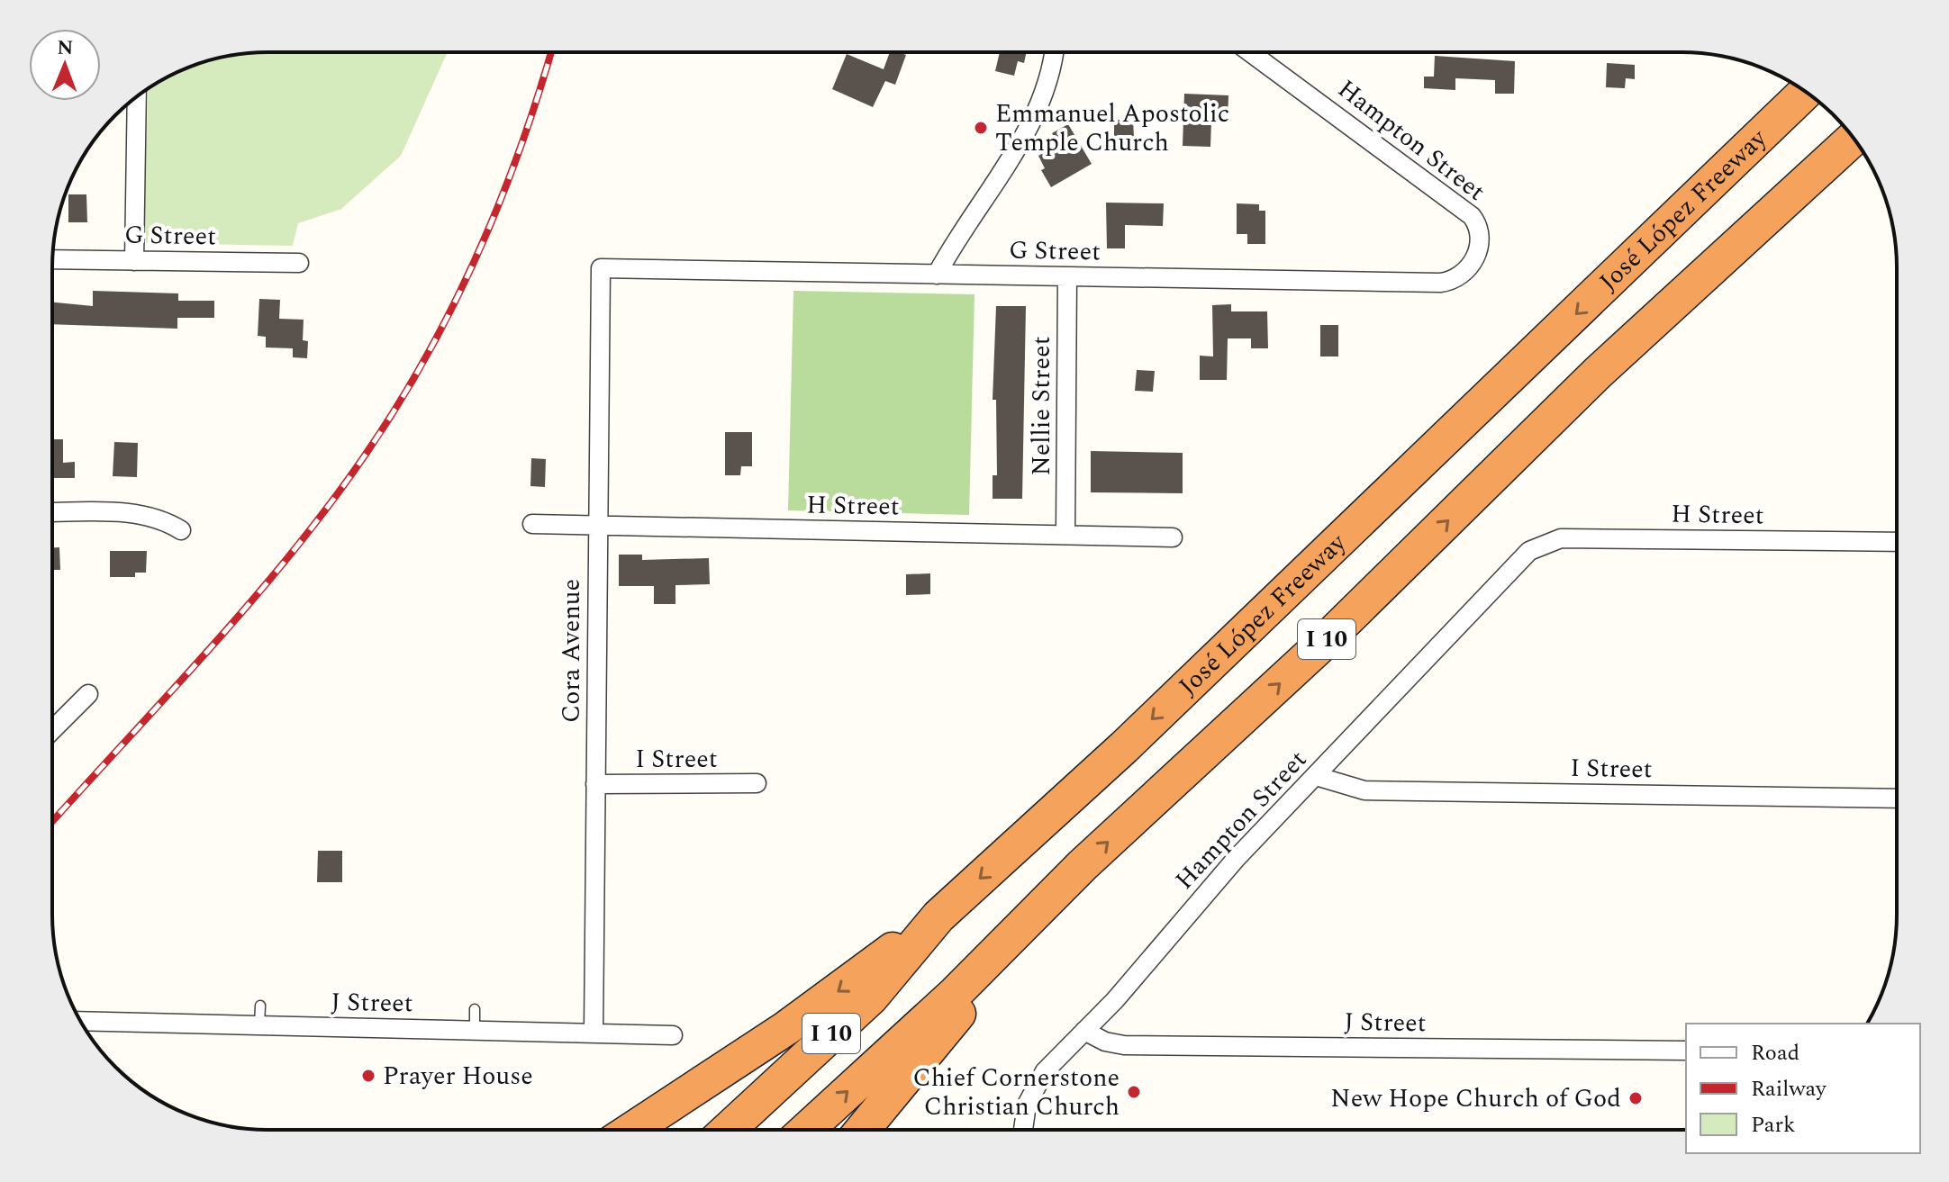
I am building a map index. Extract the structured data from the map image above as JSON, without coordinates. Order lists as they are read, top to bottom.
{
  "streets": {
    "highway": ["José López Freeway", "I 10"],
    "street": [
      "Hampton Street",
      "G Street",
      "Nellie Street",
      "H Street",
      "Cora Avenue",
      "I Street",
      "J Street"
    ]
  },
  "crossings": [
    ["Hampton Street", "G Street"],
    ["Hampton Street", "H Street"],
    ["Hampton Street", "I Street"],
    ["Hampton Street", "J Street"],
    ["G Street", "Nellie Street"],
    ["G Street", "Cora Avenue"],
    ["Nellie Street", "H Street"],
    ["H Street", "Cora Avenue"],
    ["Cora Avenue", "I Street"],
    ["Cora Avenue", "J Street"]
  ],
  "places": [
    "Emmanuel Apostolic Temple Church",
    "Prayer House",
    "Chief Cornerstone Christian Church",
    "New Hope Church of God"
  ],
  "legend": ["Road", "Railway", "Park"],
  "north": "top"
}
